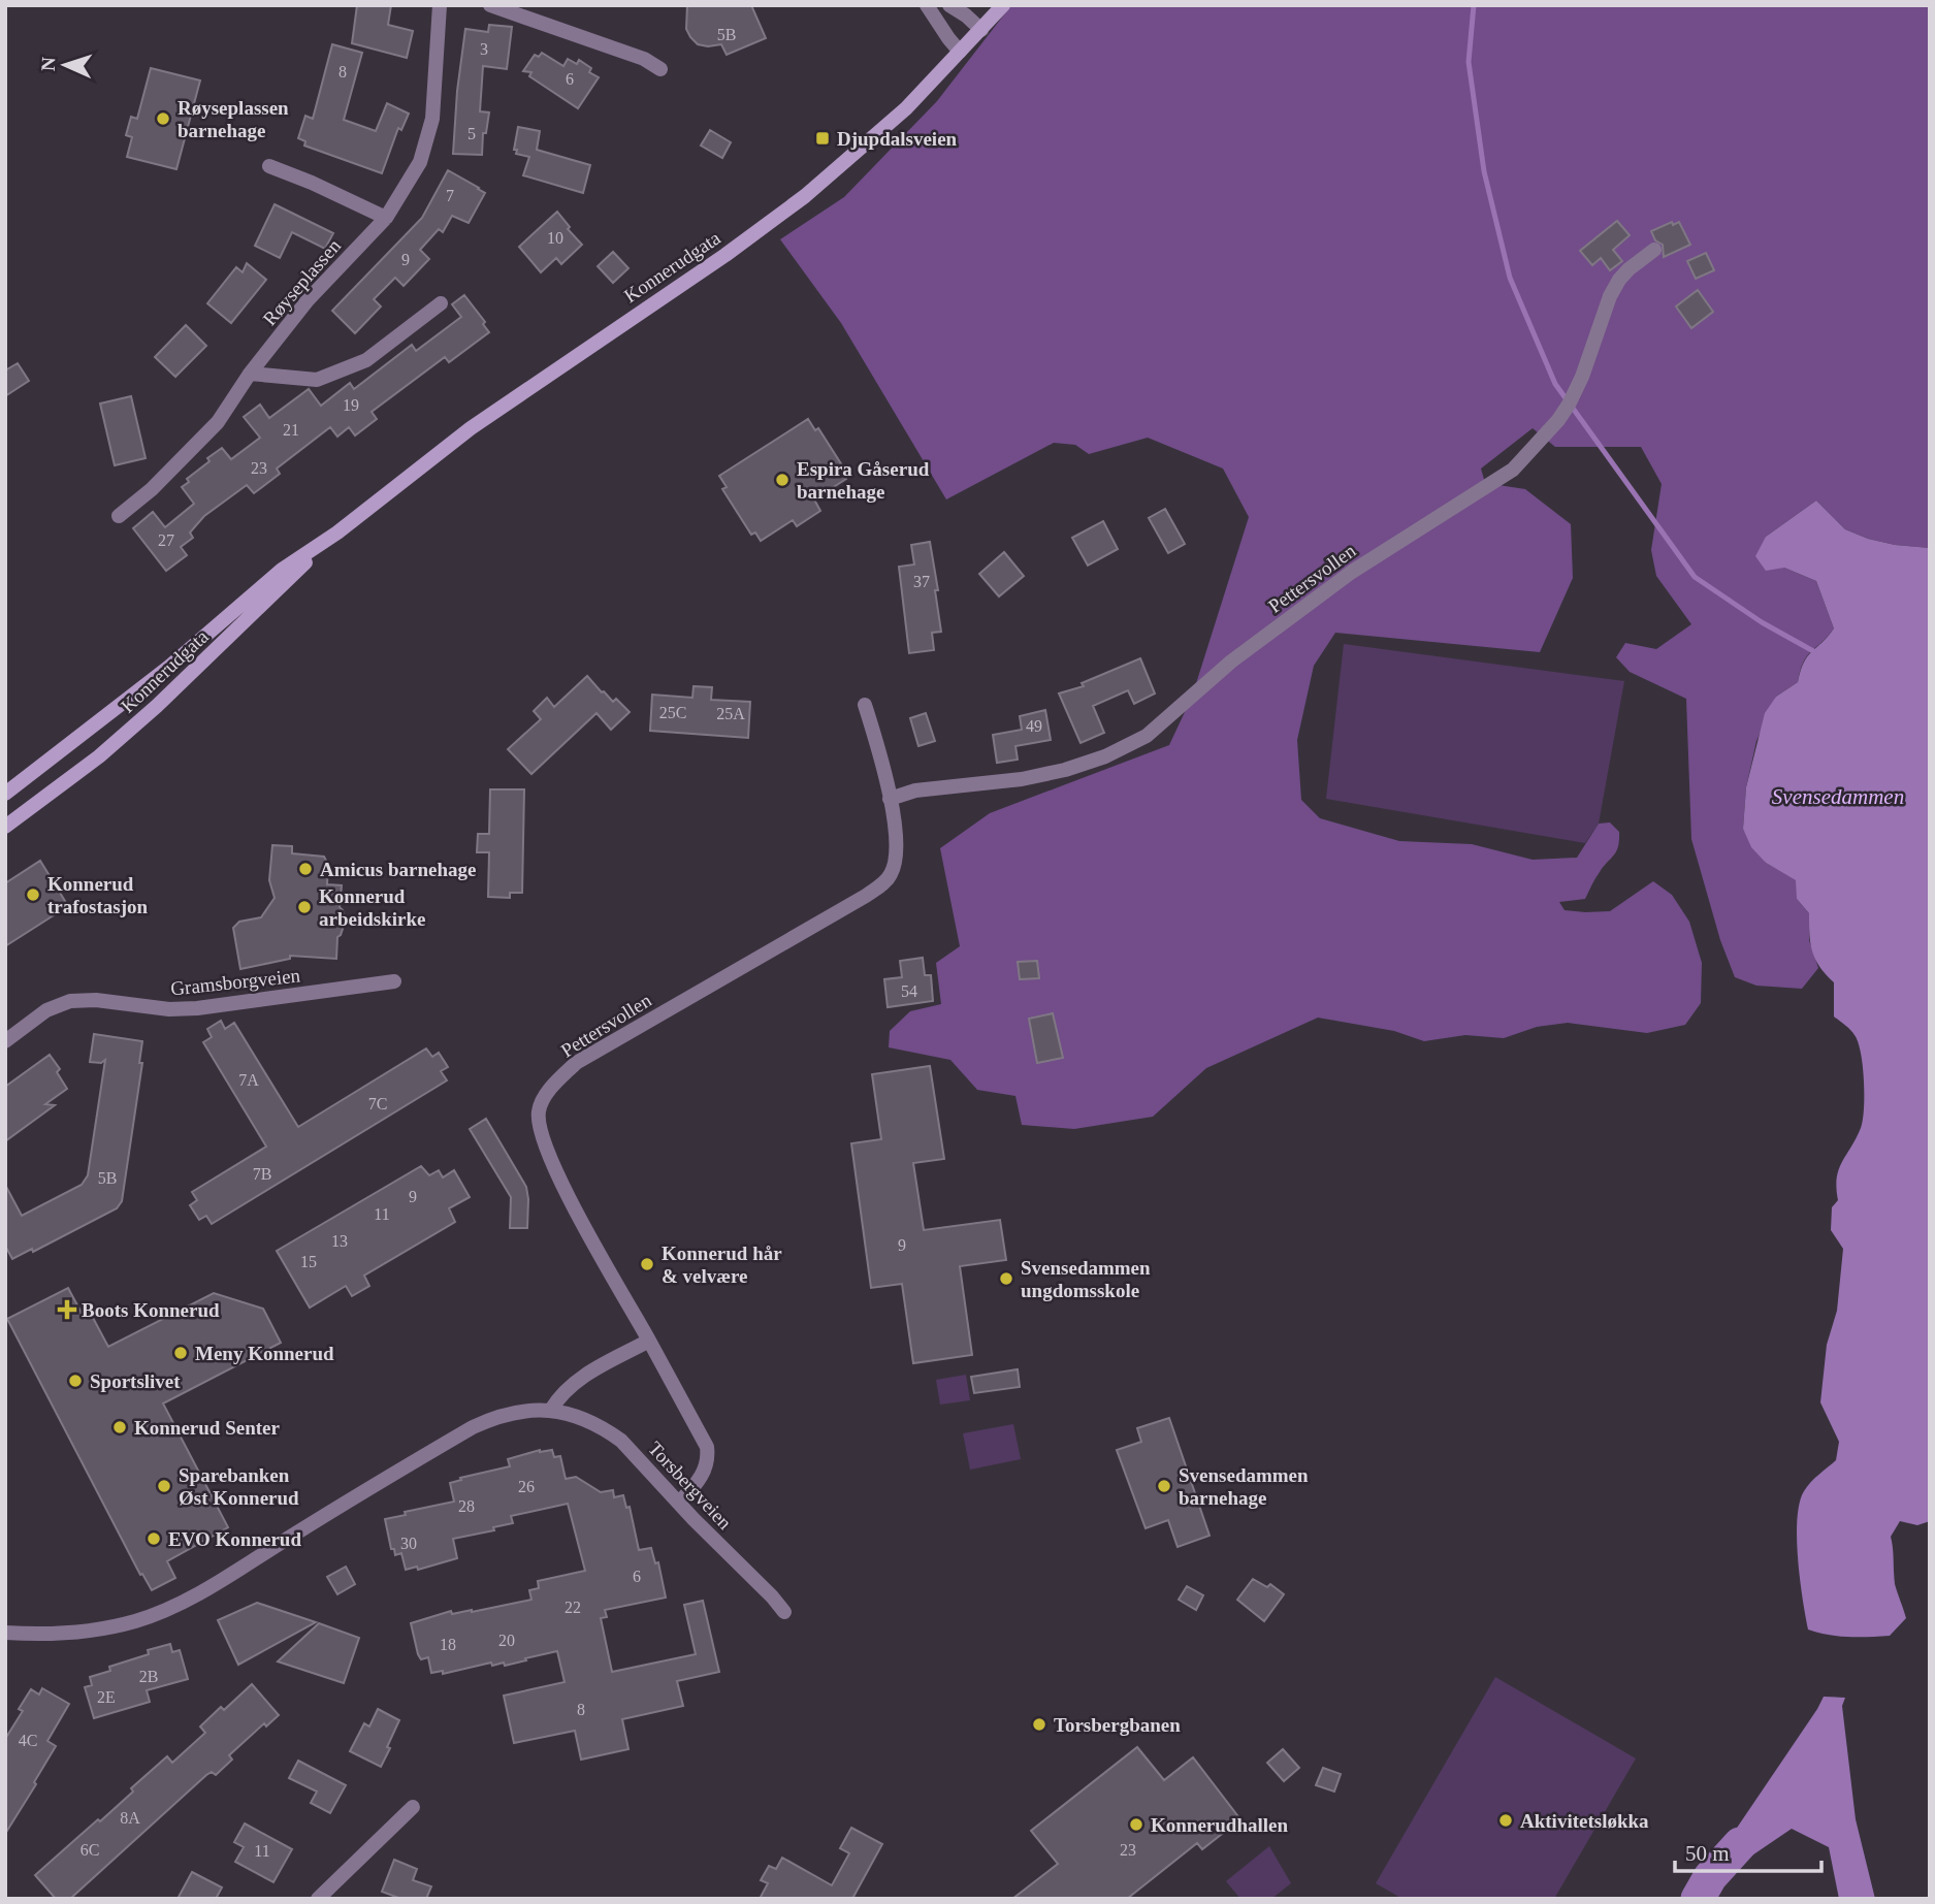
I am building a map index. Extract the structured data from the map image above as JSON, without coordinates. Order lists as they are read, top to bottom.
{
  "streets": {
    "main road": ["Konnerudgata"],
    "street": [
      "Røyseplassen",
      "Pettersvollen",
      "Gramsborgveien",
      "Torsbergveien"
    ]
  },
  "crossings": [
    ["Pettersvollen", "Torsbergveien"]
  ],
  "water": ["Svensedammen"],
  "places": {
    "other": [
      "Røyseplassen barnehage",
      "Espira Gåserud barnehage",
      "Amicus barnehage",
      "Konnerud trafostasjon",
      "Konnerud arbeidskirke",
      "Konnerud hår & velvære",
      "Svensedammen ungdomsskole",
      "Meny Konnerud",
      "Sportslivet",
      "Konnerud Senter",
      "Sparebanken Øst Konnerud",
      "Svensedammen barnehage",
      "EVO Konnerud",
      "Torsbergbanen",
      "Aktivitetsløkka",
      "Konnerudhallen"
    ],
    "transit": ["Djupdalsveien"],
    "health": ["Boots Konnerud"]
  },
  "house_numbers": [
    "5B",
    "3",
    "8",
    "6",
    "5",
    "7",
    "10",
    "9",
    "19",
    "21",
    "23",
    "27",
    "37",
    "25C",
    "25A",
    "49",
    "54",
    "7A",
    "7C",
    "7B",
    "5B",
    "9",
    "11",
    "13",
    "9",
    "15",
    "26",
    "28",
    "30",
    "6",
    "22",
    "20",
    "18",
    "2B",
    "2E",
    "8",
    "4C",
    "8A",
    "6C",
    "23",
    "11"
  ],
  "scale_bar": "50 m",
  "north": "left"
}
